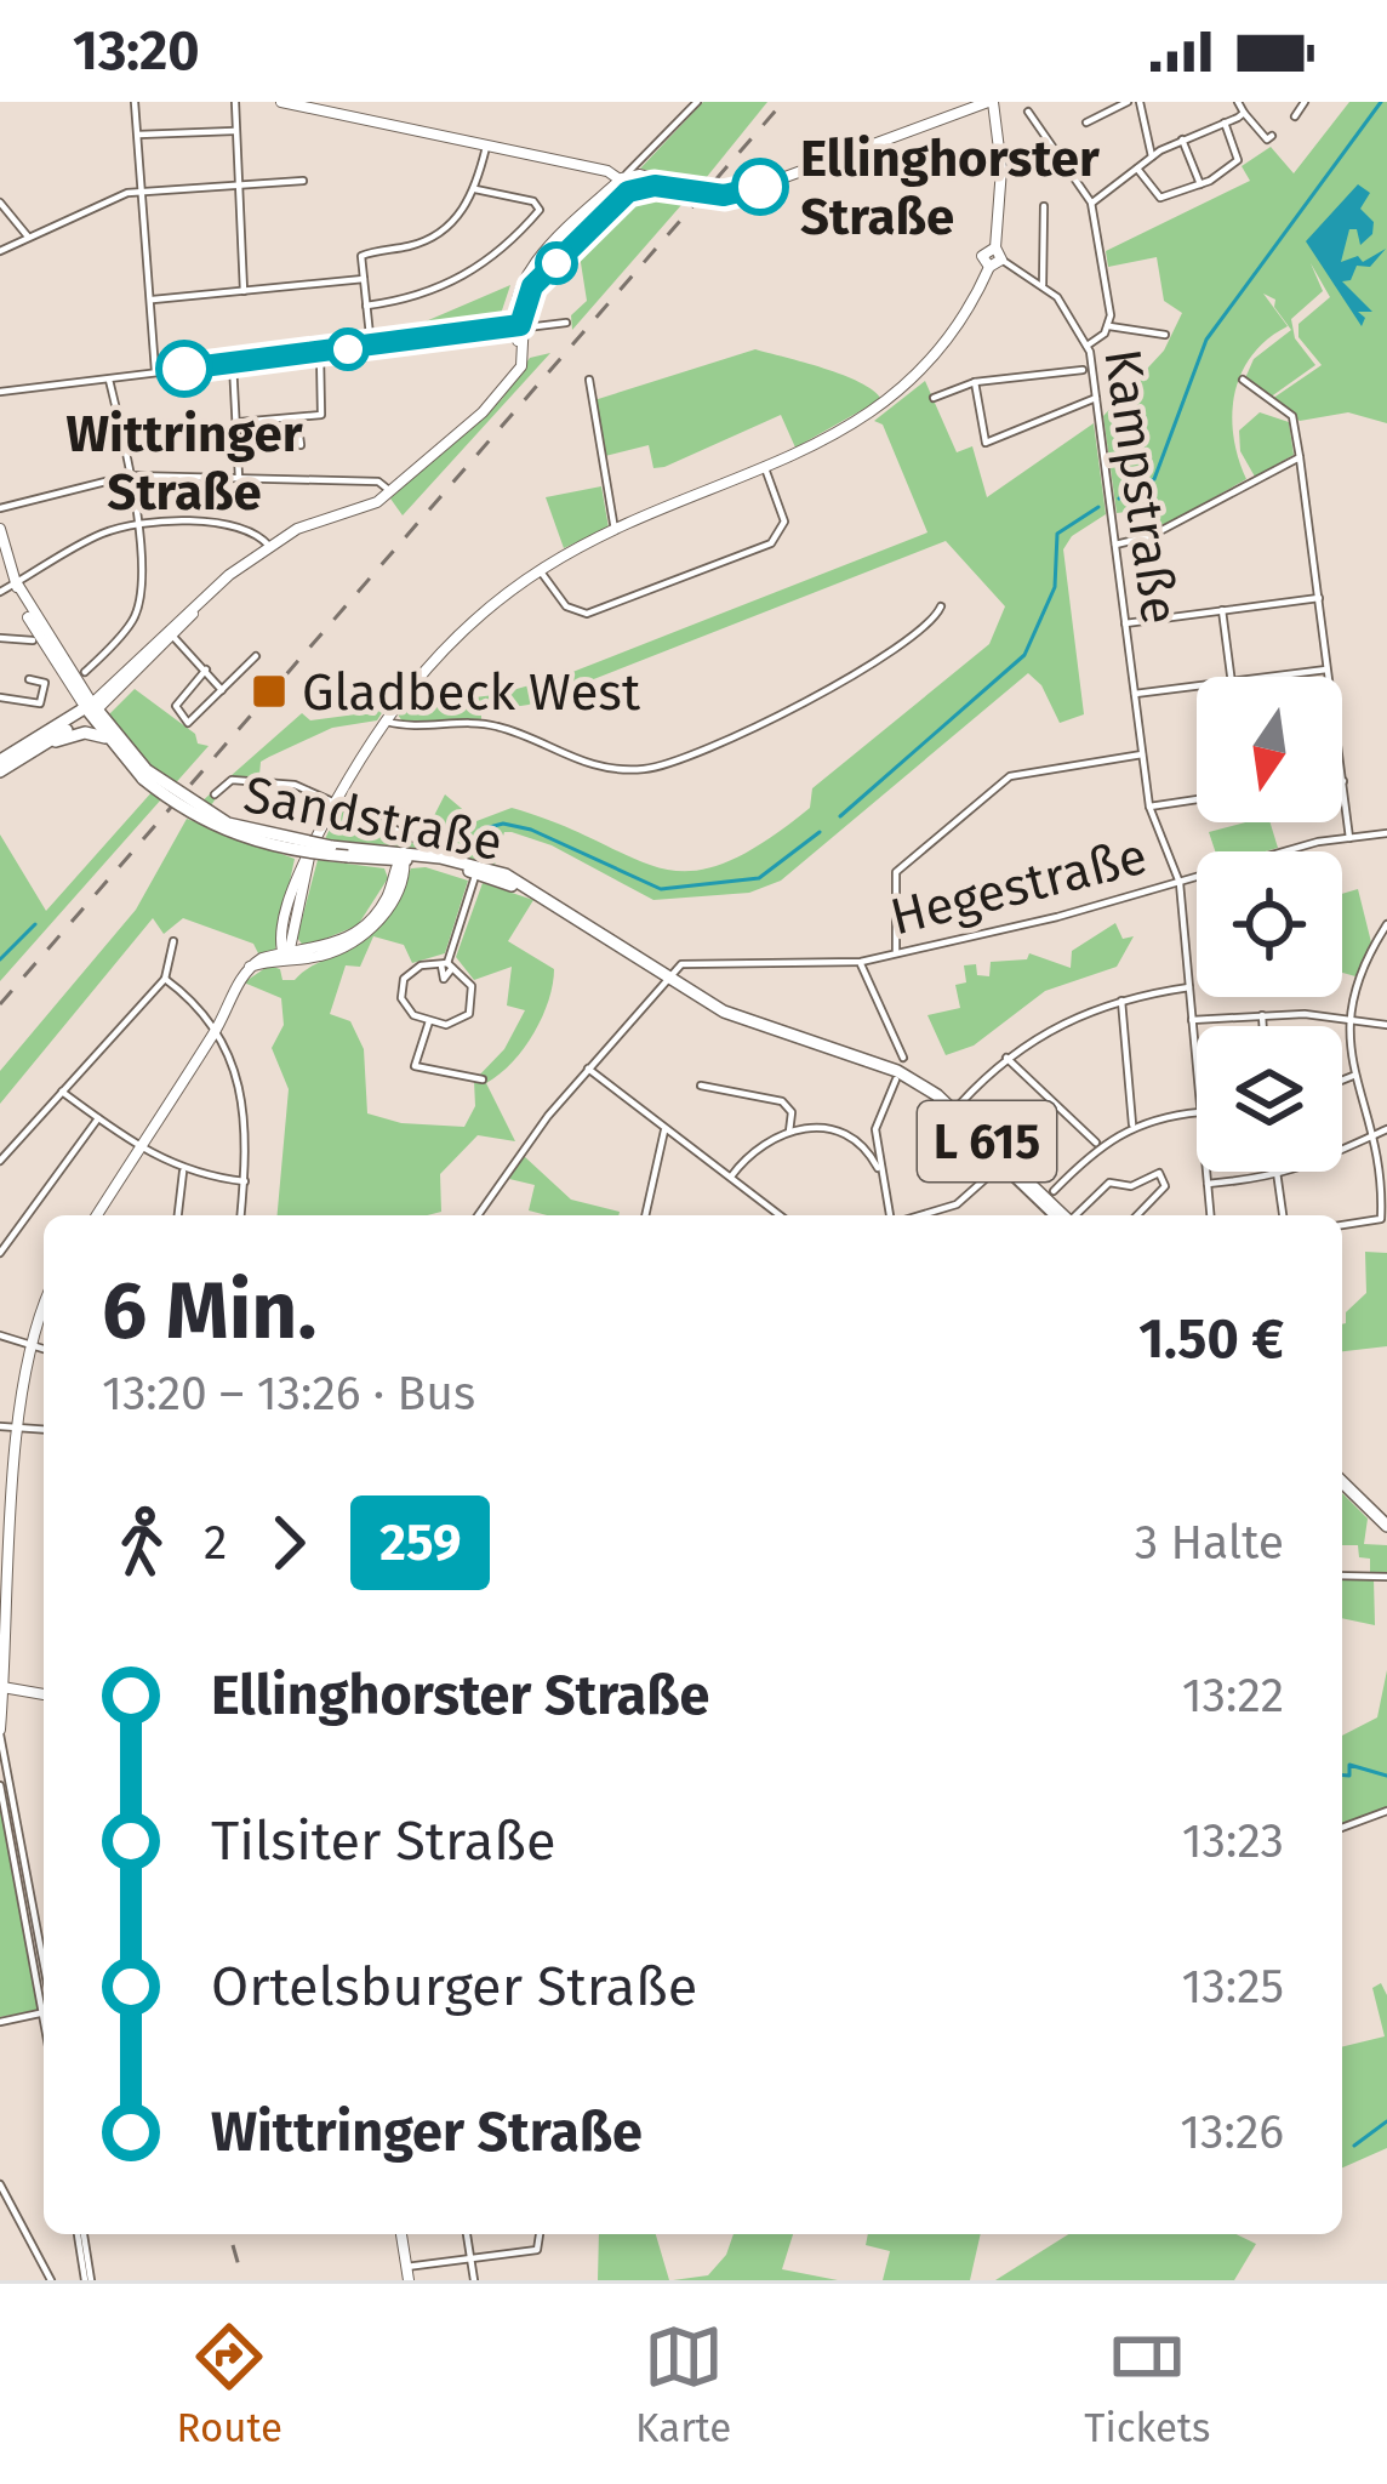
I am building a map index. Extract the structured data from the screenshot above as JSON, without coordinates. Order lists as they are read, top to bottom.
{
  "streets": {
    "main road": ["Sandstraße", "L 615"],
    "street": ["Kampstraße", "Hegestraße"]
  },
  "crossings": [
    ["Kampstraße", "Hegestraße"],
    ["Sandstraße", "Hegestraße"],
    ["Sandstraße", "L 615"],
    ["Hegestraße", "L 615"]
  ],
  "places": {
    "other": ["Ellinghorster Straße", "Wittringer Straße"],
    "transit": ["Gladbeck West"]
  },
  "lines": ["bus line 259"],
  "north": "bottom",
  "page": {
    "status": "13:20",
    "heading": ["6 Min.", "13:20 – 13:26 · Bus", "1.50 €"],
    "legs": ["2", "259", "3 Halte"],
    "list": [
      {
        "name": "Ellinghorster Straße",
        "value": "13:22"
      },
      {
        "name": "Tilsiter Straße",
        "value": "13:23"
      },
      {
        "name": "Ortelsburger Straße",
        "value": "13:25"
      },
      {
        "name": "Wittringer Straße",
        "value": "13:26"
      }
    ],
    "tabs": ["Route", "Karte", "Tickets"]
  }
}
